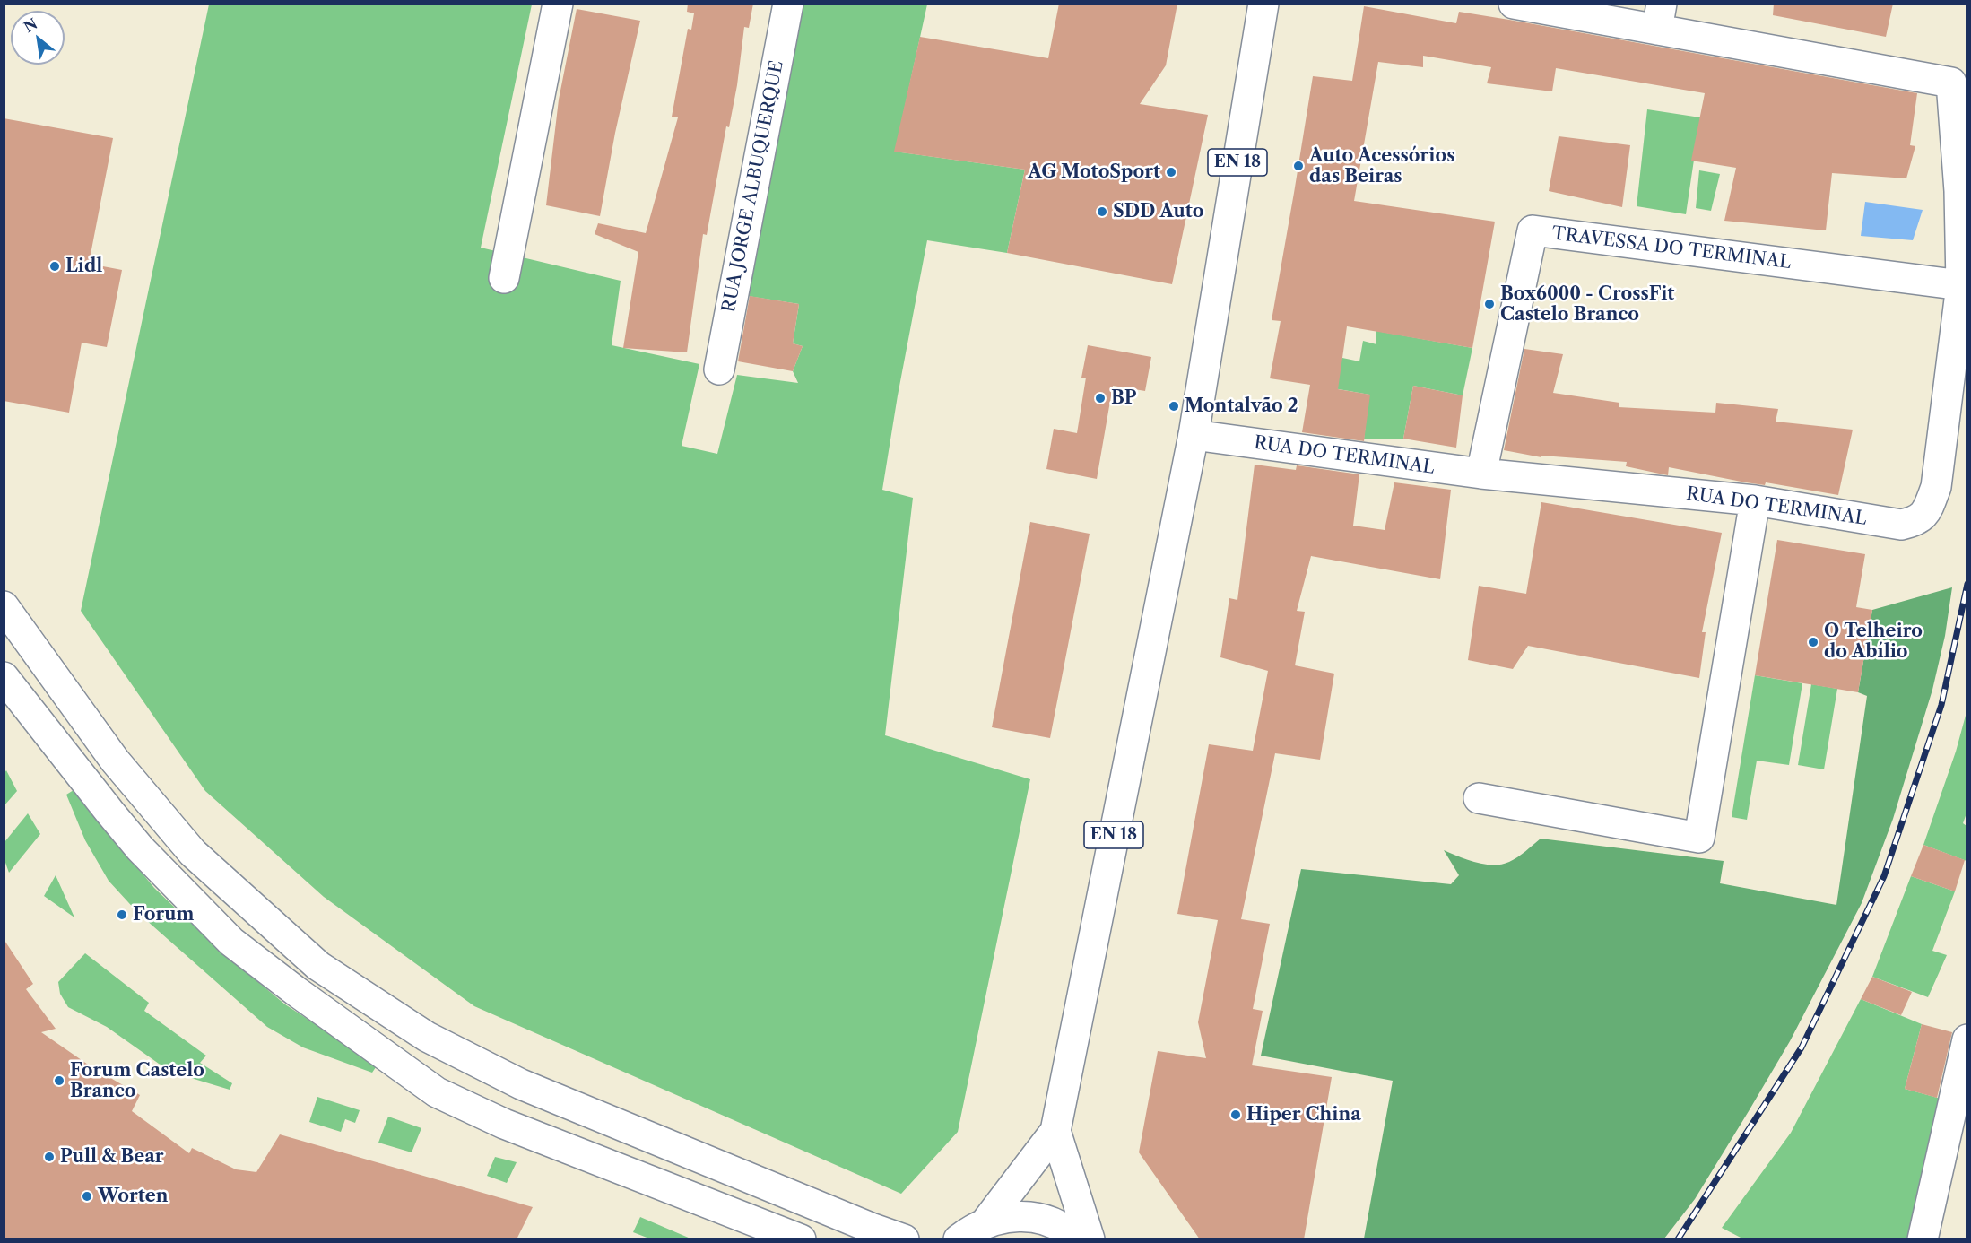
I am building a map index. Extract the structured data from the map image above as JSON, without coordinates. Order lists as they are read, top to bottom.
{
  "streets": {
    "street": [
      "EN 18",
      "RUA JORGE ALBUQUERQUE",
      "TRAVESSA DO TERMINAL",
      "RUA DO TERMINAL"
    ]
  },
  "crossings": [
    ["EN 18", "RUA DO TERMINAL"],
    ["TRAVESSA DO TERMINAL", "RUA DO TERMINAL"]
  ],
  "places": [
    "Auto Acessórios das Beiras",
    "AG MotoSport",
    "SDD Auto",
    "Lidl",
    "Box6000 - CrossFit Castelo Branco",
    "BP",
    "Montalvão 2",
    "O Telheiro do Abílio",
    "Forum",
    "Forum Castelo Branco",
    "Hiper China",
    "Pull & Bear",
    "Worten"
  ],
  "north": "top left"
}
